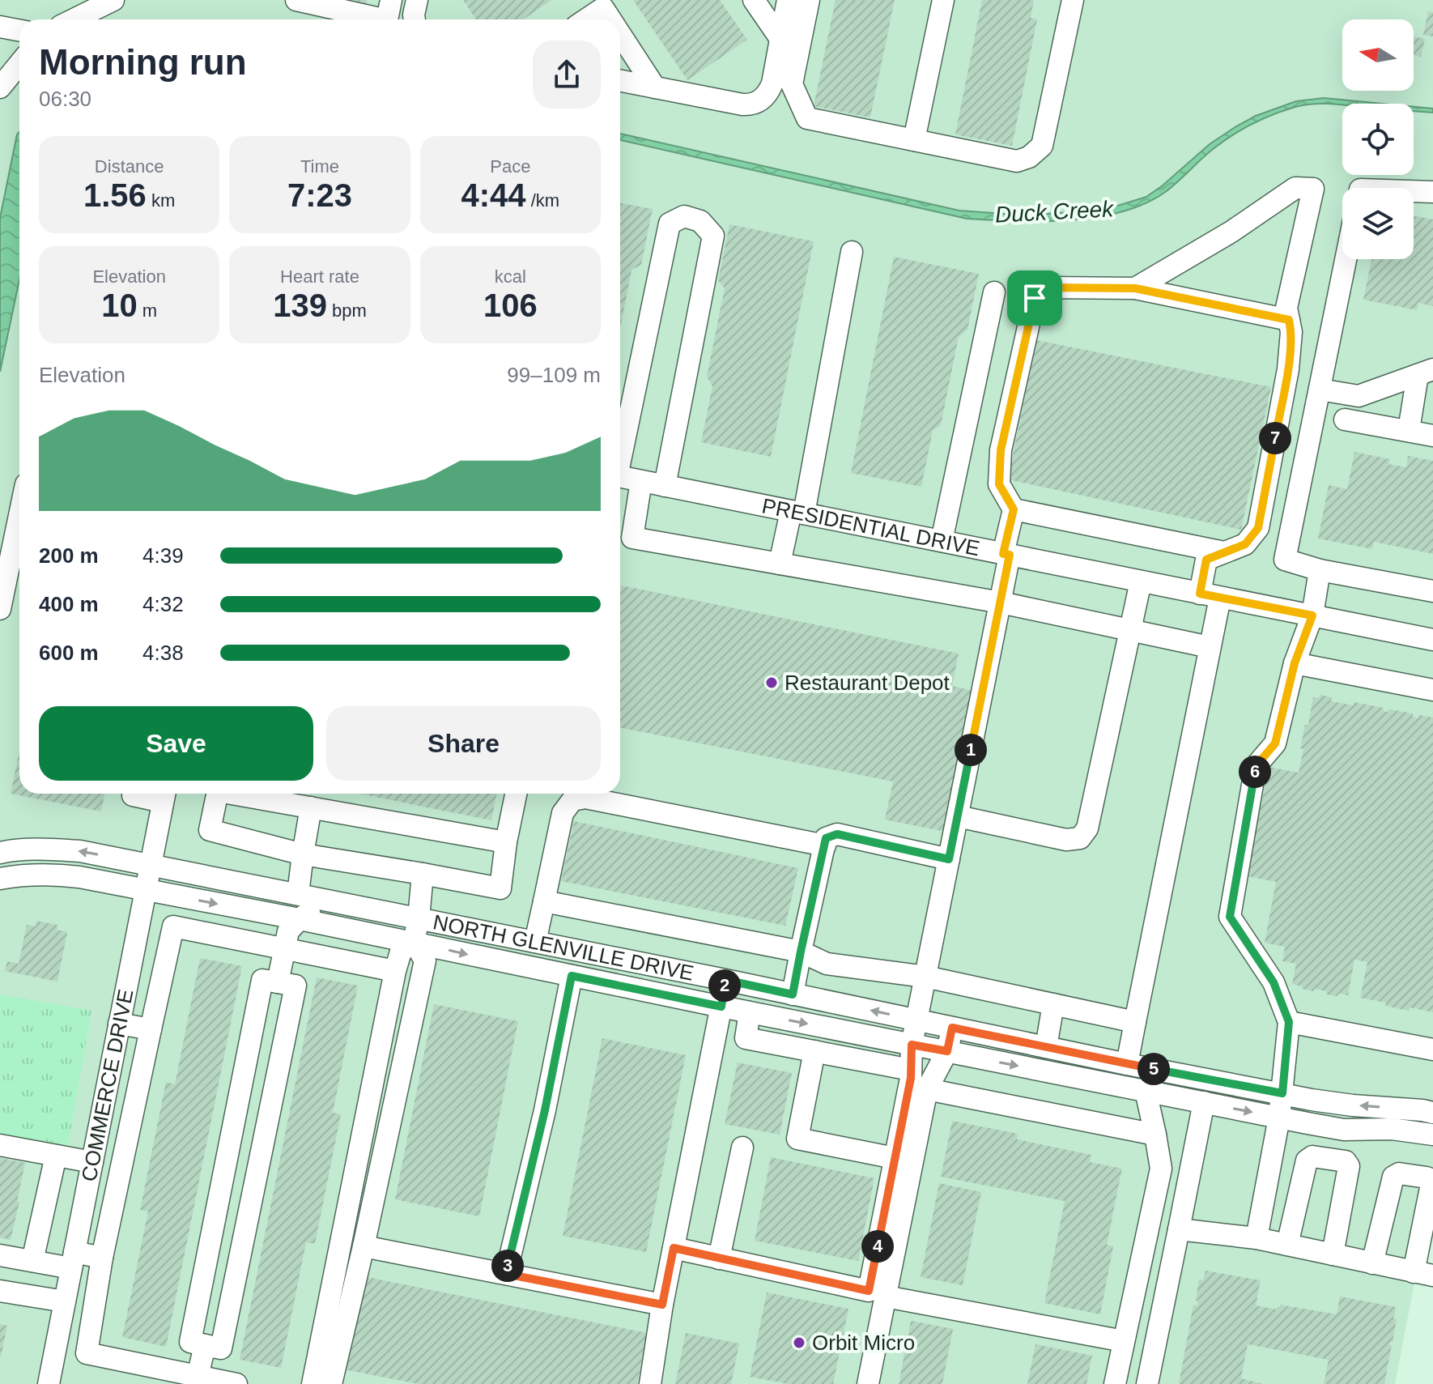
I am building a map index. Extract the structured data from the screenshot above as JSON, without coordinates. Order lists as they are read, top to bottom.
{
  "streets": {
    "street": ["PRESIDENTIAL DRIVE", "NORTH GLENVILLE DRIVE", "COMMERCE DRIVE"]
  },
  "crossings": [
    ["NORTH GLENVILLE DRIVE", "COMMERCE DRIVE"]
  ],
  "water": ["Duck Creek"],
  "places": ["Restaurant Depot", "Orbit Micro"],
  "north": "left",
  "page": {
    "heading": ["Morning run", "06:30"],
    "stats": [
      ["Distance", "1.56 km"],
      ["Time", "7:23"],
      ["Pace", "4:44 /km"],
      ["Elevation", "10 m"],
      ["Heart rate", "139 bpm"],
      ["kcal", "106"]
    ],
    "chart": ["Elevation", "99–109 m"],
    "pins": [
      "7",
      "1",
      "6",
      "2",
      "5",
      "4",
      "3"
    ],
    "list": [
      {
        "name": "200 m",
        "note": "4:39"
      },
      {
        "name": "400 m",
        "note": "4:32"
      },
      {
        "name": "600 m",
        "note": "4:38"
      }
    ],
    "buttons": ["Save", "Share"]
  }
}
